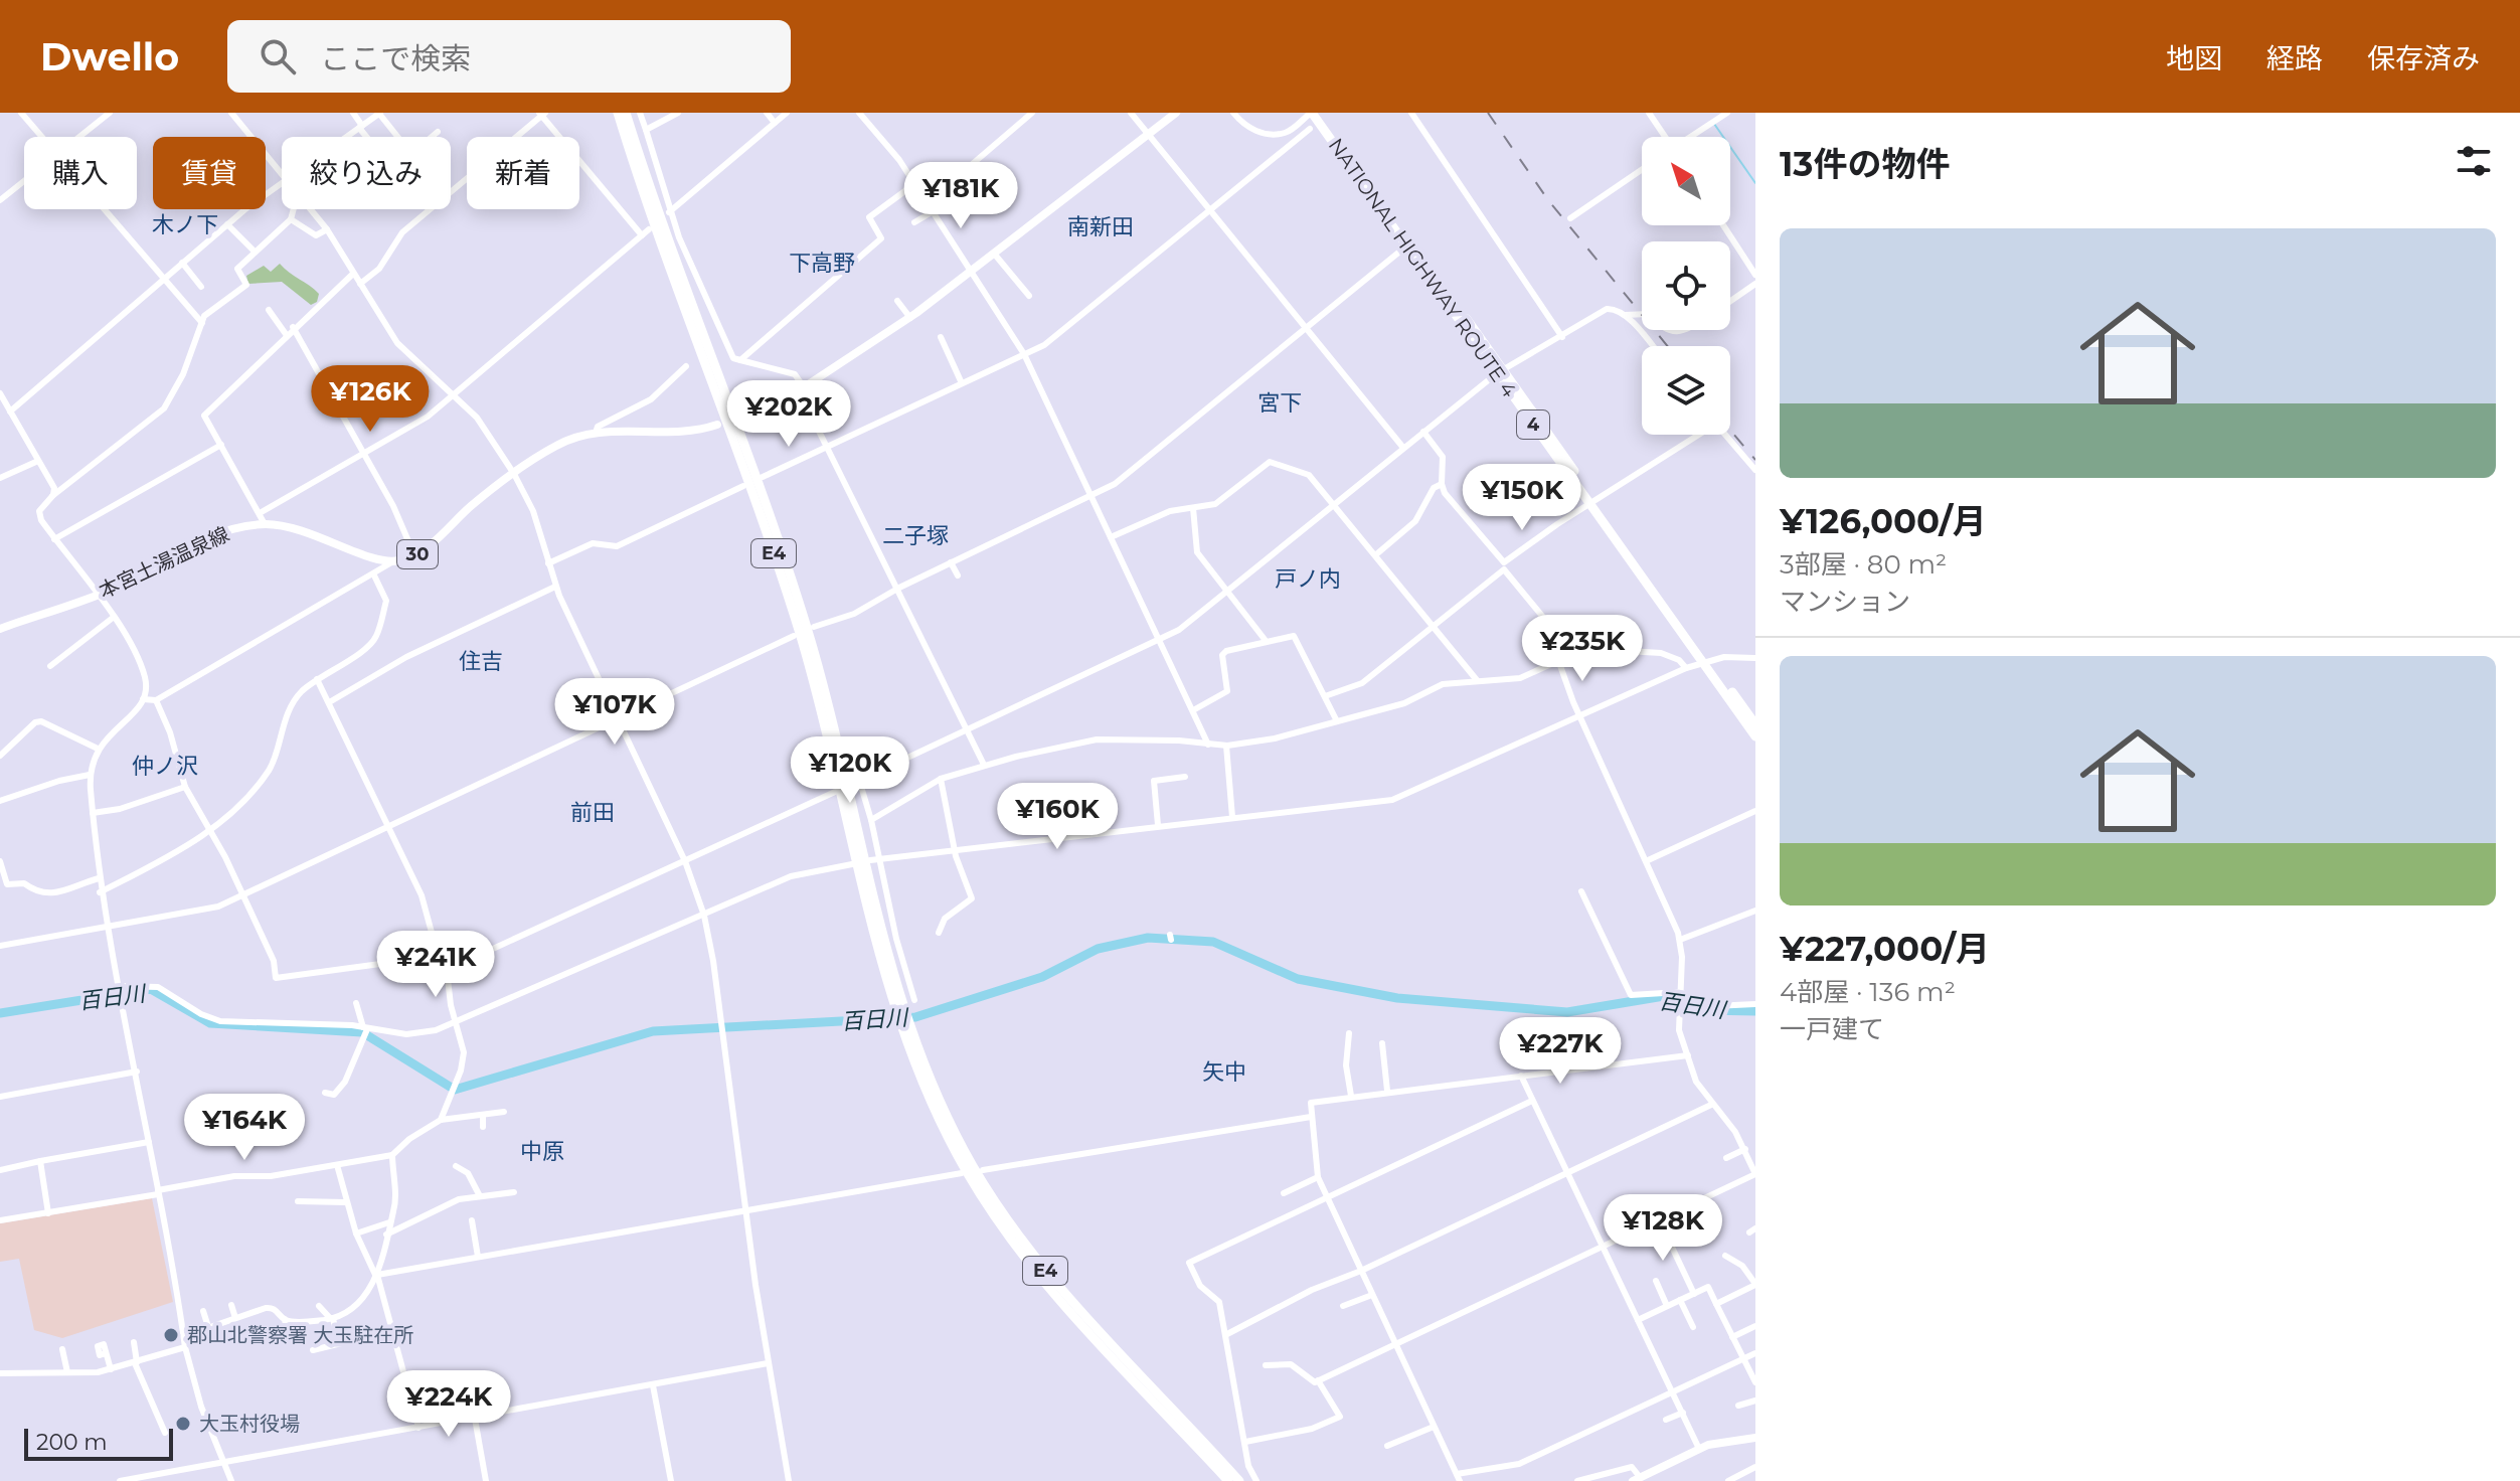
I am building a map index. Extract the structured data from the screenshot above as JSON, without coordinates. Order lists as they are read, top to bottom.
{
  "streets": {
    "highway": ["NATIONAL HIGHWAY ROUTE 4", "4", "E4"],
    "main road": ["30", "本宮土湯温泉線"]
  },
  "crossings": [
    ["30", "本宮土湯温泉線"]
  ],
  "districts": [
    "木ノ下",
    "南新田",
    "下高野",
    "宮下",
    "二子塚",
    "戸ノ内",
    "住吉",
    "仲ノ沢",
    "前田",
    "矢中",
    "中原"
  ],
  "water": ["百日川"],
  "places": ["郡山北警察署 大玉駐在所", "大玉村役場"],
  "scale_bar": "200 m",
  "north": "top left",
  "page": {
    "header": "Dwello",
    "search": "ここで検索",
    "nav": ["地図", "経路", "保存済み"],
    "heading": "13件の物件",
    "chip": [
      "購入",
      "賃貸",
      "絞り込み",
      "新着"
    ],
    "price": [
      "¥181K",
      "¥126K",
      "¥202K",
      "¥150K",
      "¥235K",
      "¥107K",
      "¥120K",
      "¥160K",
      "¥241K",
      "¥227K",
      "¥164K",
      "¥128K",
      "¥224K"
    ],
    "list": [
      {
        "name": "¥126,000/月",
        "note": "3部屋 · 80 m² · マンション"
      },
      {
        "name": "¥227,000/月",
        "note": "4部屋 · 136 m² · 一戸建て"
      }
    ],
    "scale": "200 m"
  }
}
